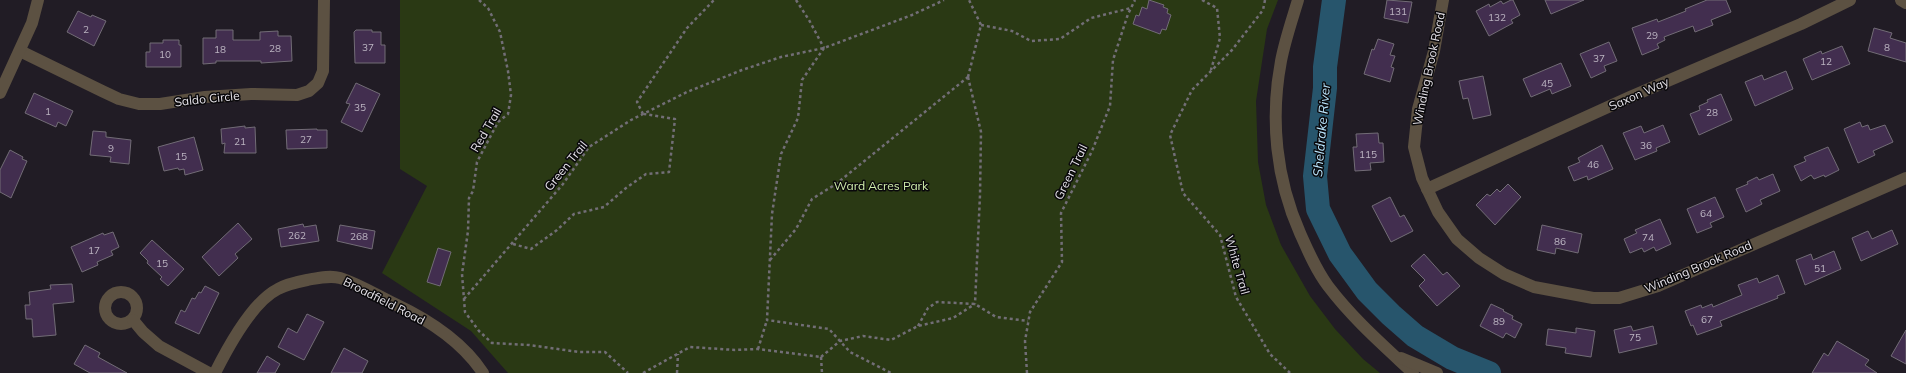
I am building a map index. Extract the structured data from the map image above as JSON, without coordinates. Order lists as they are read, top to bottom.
{
  "streets": {
    "street": [
      "Winding Brook Road",
      "Saxon Way",
      "Saldo Circle",
      "Broadfield Road"
    ],
    "path": ["Red Trail", "Green Trail", "White Trail"]
  },
  "crossings": [
    ["Winding Brook Road", "Saxon Way"],
    ["Red Trail", "Green Trail"]
  ],
  "water": ["Sheldrake River"],
  "parks": ["Ward Acres Park"],
  "house_numbers": [
    "131",
    "132",
    "2",
    "29",
    "37",
    "8",
    "28",
    "18",
    "10",
    "37",
    "12",
    "45",
    "35",
    "1",
    "28",
    "27",
    "21",
    "36",
    "9",
    "115",
    "15",
    "46",
    "64",
    "262",
    "268",
    "74",
    "86",
    "17",
    "15",
    "51",
    "67",
    "89",
    "75"
  ]
}
